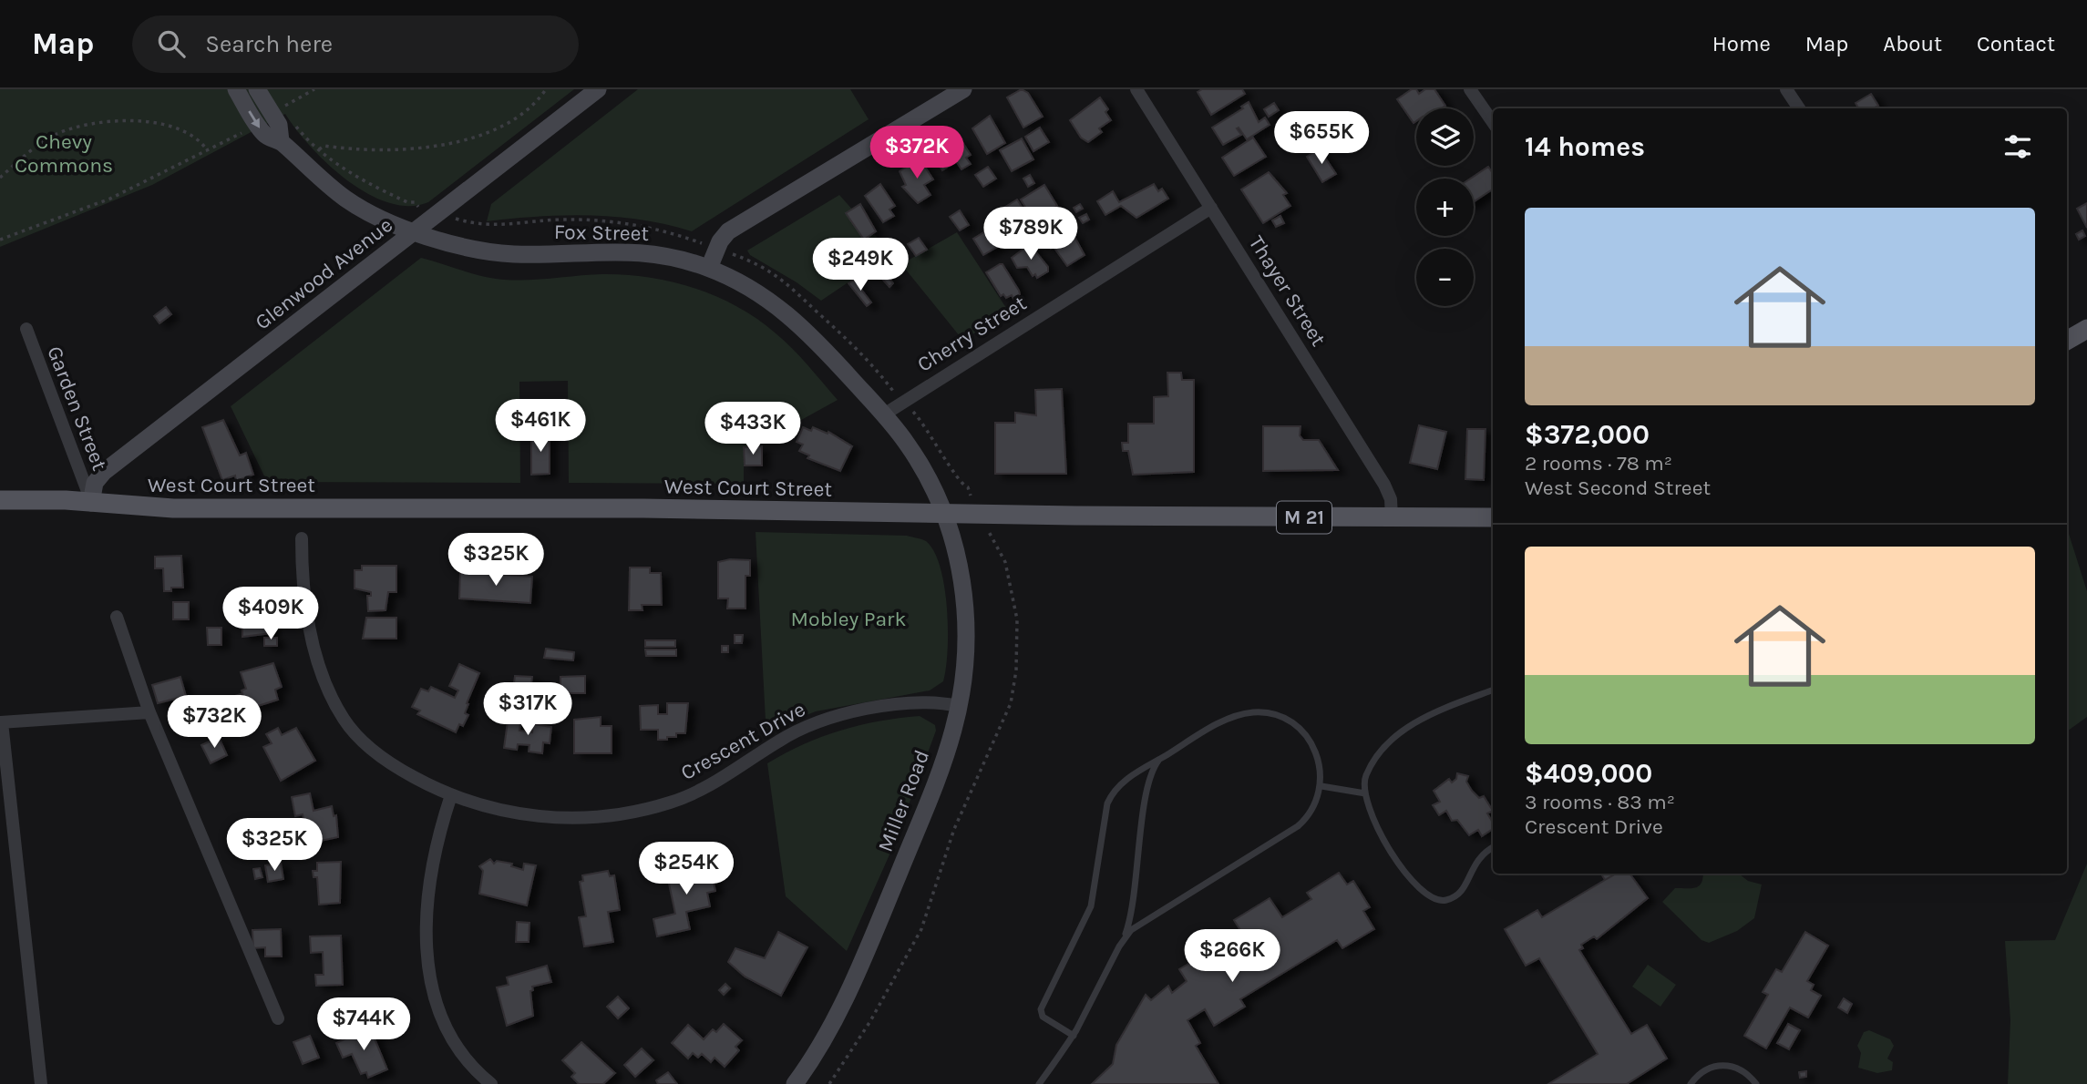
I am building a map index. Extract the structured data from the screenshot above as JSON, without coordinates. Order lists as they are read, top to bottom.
{
  "streets": {
    "main road": ["West Court Street", "M 21"],
    "street": [
      "Fox Street",
      "Glenwood Avenue",
      "Thayer Street",
      "Cherry Street",
      "Garden Street",
      "Crescent Drive",
      "Miller Road"
    ]
  },
  "crossings": [
    ["Fox Street", "Glenwood Avenue"],
    ["Fox Street", "Cherry Street"],
    ["Fox Street", "West Court Street"],
    ["Fox Street", "Miller Road"],
    ["Glenwood Avenue", "Garden Street"],
    ["Glenwood Avenue", "West Court Street"],
    ["Thayer Street", "Cherry Street"],
    ["Thayer Street", "West Court Street"],
    ["Garden Street", "West Court Street"],
    ["West Court Street", "Miller Road"],
    ["Crescent Drive", "Miller Road"]
  ],
  "parks": ["Chevy Commons", "Mobley Park"],
  "page": {
    "header": "Map",
    "search": "Search here",
    "nav": [
      "Home",
      "Map",
      "About",
      "Contact"
    ],
    "map_buttons": ["+", "−"],
    "heading": "14 homes",
    "price": [
      "$655K",
      "$372K",
      "$789K",
      "$249K",
      "$461K",
      "$433K",
      "$325K",
      "$409K",
      "$317K",
      "$732K",
      "$325K",
      "$254K",
      "$266K",
      "$744K"
    ],
    "list": [
      {
        "name": "$372,000",
        "note": "2 rooms · 78 m² · West Second Street"
      },
      {
        "name": "$409,000",
        "note": "3 rooms · 83 m² · Crescent Drive"
      }
    ]
  }
}
